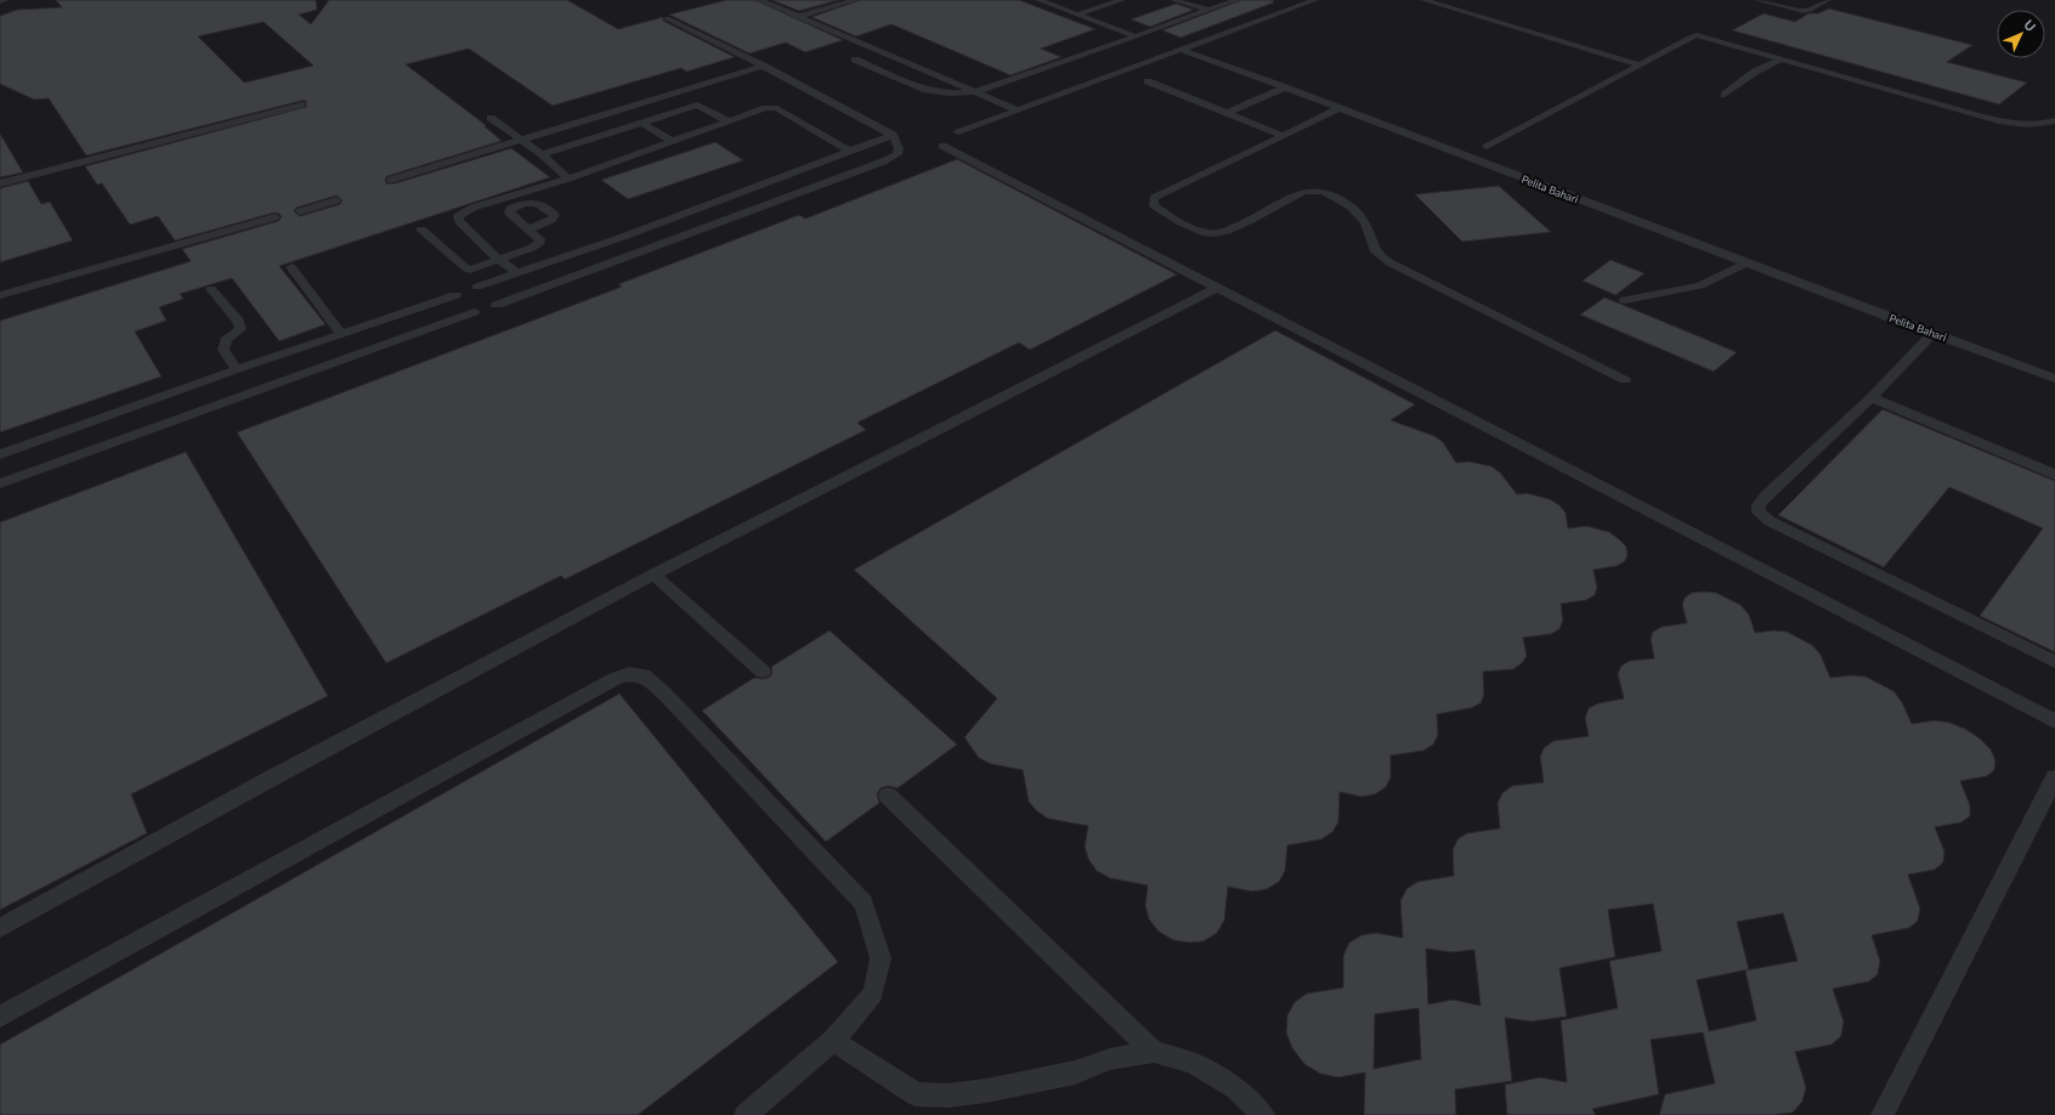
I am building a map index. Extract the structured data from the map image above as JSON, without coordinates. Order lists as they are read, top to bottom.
{
  "streets": {
    "lane": ["Pelita Bahari"]
  },
  "north": "top right"
}
